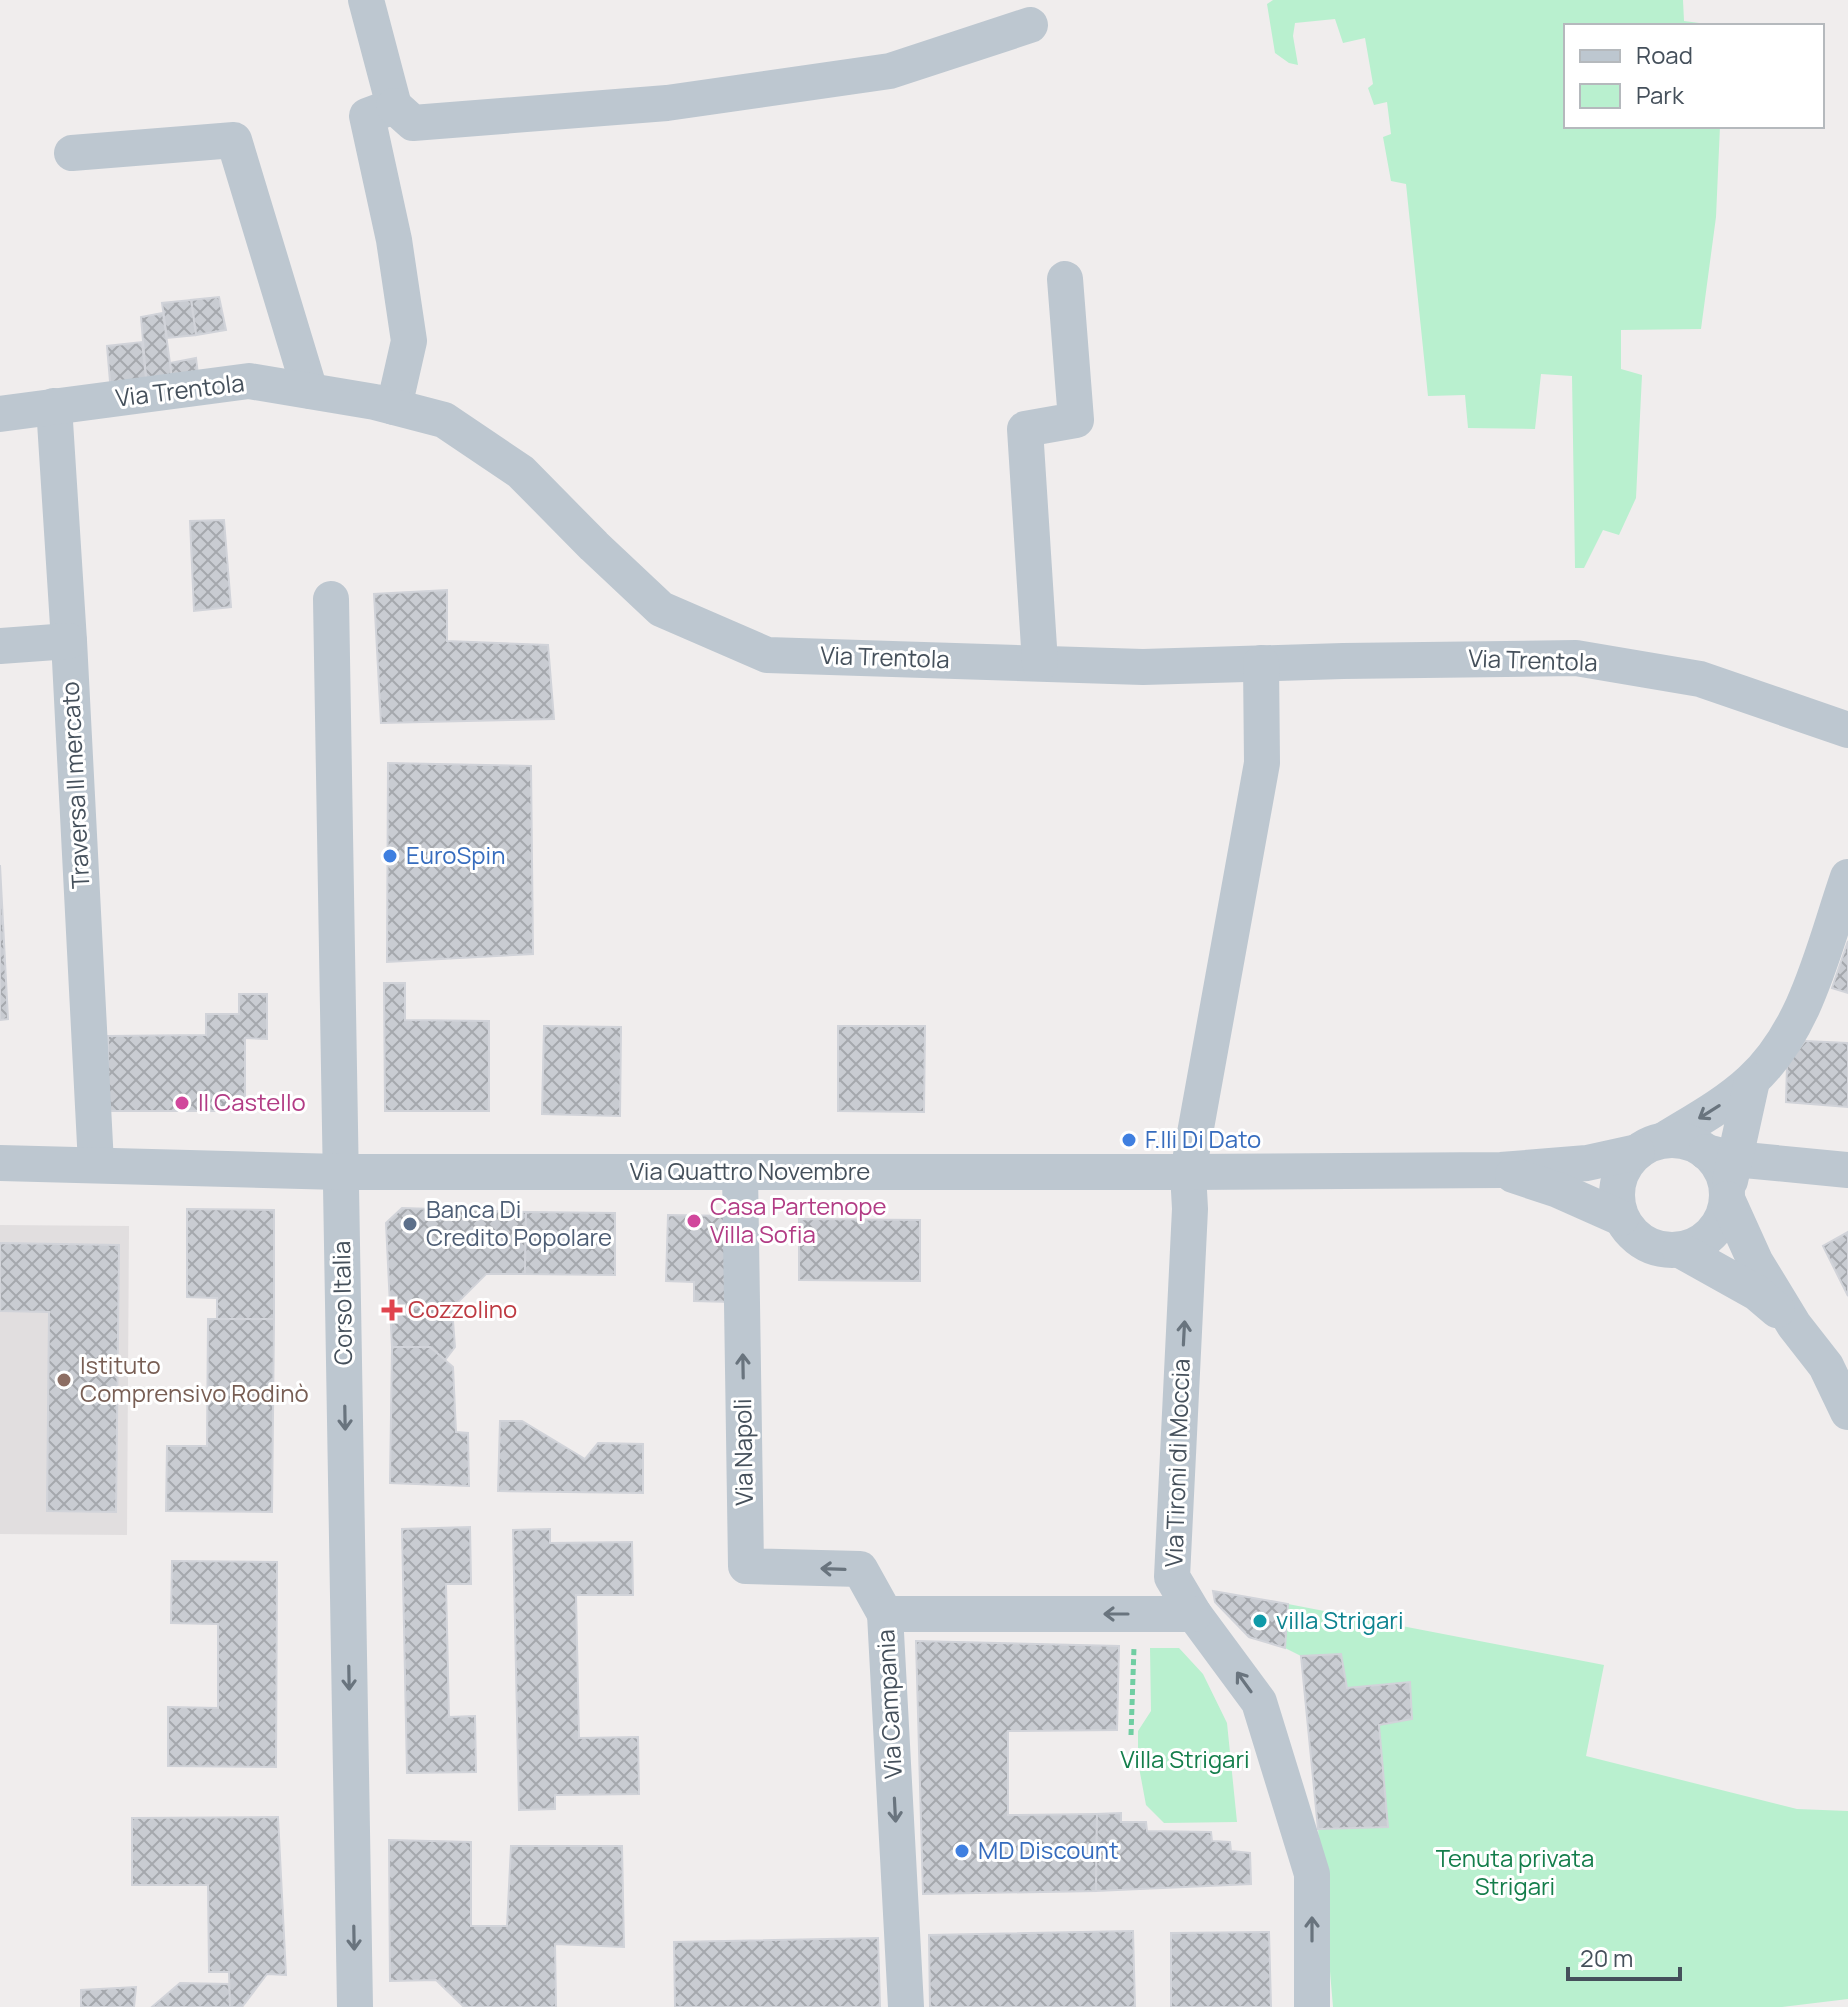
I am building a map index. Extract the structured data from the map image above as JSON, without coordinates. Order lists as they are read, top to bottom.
{
  "streets": {
    "street": [
      "Via Trentola",
      "Traversa II mercato",
      "Via Quattro Novembre",
      "Corso Italia",
      "Via Napoli",
      "Via Tironi di Moccia",
      "Via Campania"
    ]
  },
  "crossings": [
    ["Via Trentola", "Traversa II mercato"],
    ["Via Trentola", "Via Tironi di Moccia"],
    ["Traversa II mercato", "Via Quattro Novembre"],
    ["Via Quattro Novembre", "Corso Italia"],
    ["Via Quattro Novembre", "Via Napoli"],
    ["Via Quattro Novembre", "Via Tironi di Moccia"],
    ["Via Napoli", "Via Campania"],
    ["Via Tironi di Moccia", "Via Campania"]
  ],
  "one_way": ["Corso Italia", "Via Napoli", "Via Tironi di Moccia"],
  "parks": ["Villa Strigari", "Tenuta privata Strigari"],
  "places": {
    "other": [
      "EuroSpin",
      "Il Castello",
      "F.lli Di Dato",
      "Casa Partenope Villa Sofia",
      "Banca Di Credito Popolare",
      "Istituto Comprensivo Rodinò",
      "villa Strigari",
      "MD Discount"
    ],
    "health": ["Cozzolino"]
  },
  "legend": ["Road", "Park"],
  "scale_bar": "20 m"
}
